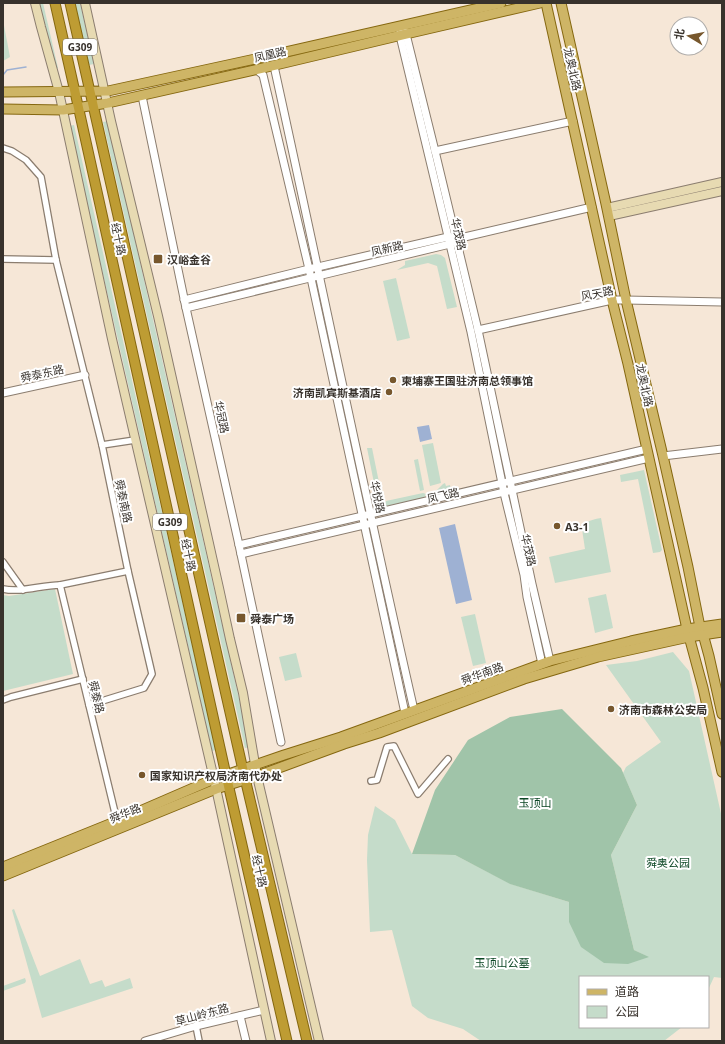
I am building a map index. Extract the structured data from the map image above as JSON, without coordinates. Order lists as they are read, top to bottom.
{
  "streets": {
    "highway": ["G309", "经十路"],
    "main road": [
      "凤凰路",
      "龙奥北路",
      "舜华南路",
      "舜华路"
    ],
    "street": [
      "华茂路",
      "凤新路",
      "风天路",
      "舜泰东路",
      "华冠路",
      "凤飞路",
      "华悦路",
      "舜泰南路",
      "舜泰路",
      "草山岭东路"
    ]
  },
  "crossings": [
    ["G309", "凤凰路"],
    ["G309", "经十路"],
    ["凤凰路", "华茂路"],
    ["凤凰路", "经十路"],
    ["凤凰路", "华冠路"],
    ["凤凰路", "华悦路"],
    ["龙奥北路", "凤新路"],
    ["龙奥北路", "风天路"],
    ["龙奥北路", "凤飞路"],
    ["龙奥北路", "舜华南路"],
    ["华茂路", "凤新路"],
    ["华茂路", "风天路"],
    ["华茂路", "凤飞路"],
    ["华茂路", "舜华南路"],
    ["经十路", "舜华南路"],
    ["经十路", "舜华路"],
    ["凤新路", "华冠路"],
    ["凤新路", "华悦路"],
    ["舜泰东路", "舜泰南路"],
    ["华冠路", "凤飞路"],
    ["凤飞路", "华悦路"],
    ["华悦路", "舜华南路"],
    ["舜泰南路", "舜泰路"],
    ["舜华南路", "舜华路"],
    ["舜泰路", "舜华路"]
  ],
  "parks": ["玉顶山", "舜奥公园", "玉顶山公墓"],
  "places": {
    "transit": ["汉峪金谷", "舜泰广场"],
    "other": [
      "柬埔寨王国驻济南总领事馆",
      "济南凯宾斯基酒店",
      "A3-1",
      "济南市森林公安局",
      "国家知识产权局济南代办处"
    ]
  },
  "legend": ["道路", "公园"],
  "north": "left"
}
